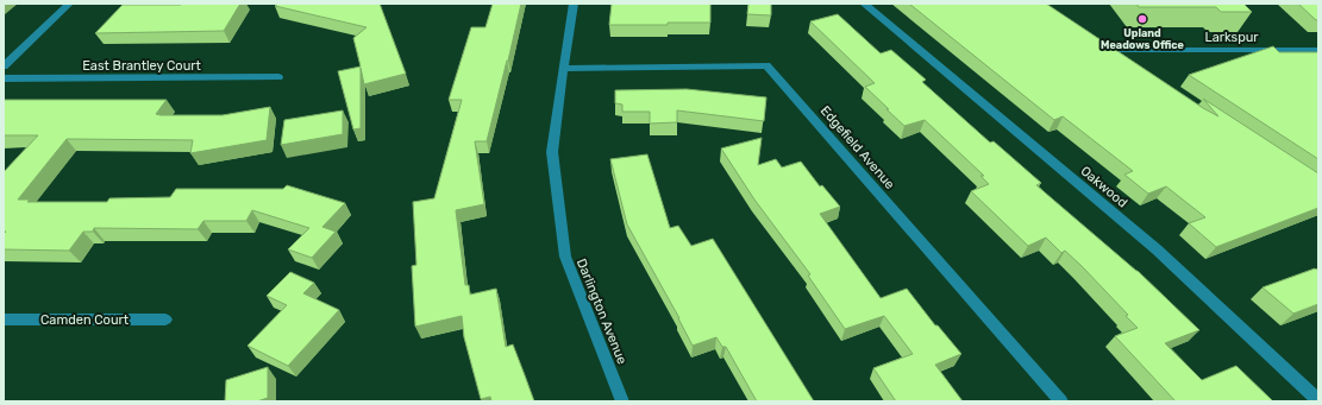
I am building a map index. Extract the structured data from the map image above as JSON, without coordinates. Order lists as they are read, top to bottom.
{
  "streets": {
    "street": [
      "Larkspur",
      "East Brantley Court",
      "Edgefield Avenue",
      "Oakwood",
      "Darlington Avenue",
      "Camden Court"
    ]
  },
  "crossings": [
    ["Edgefield Avenue", "Darlington Avenue"]
  ],
  "places": ["Upland Meadows Office"]
}
